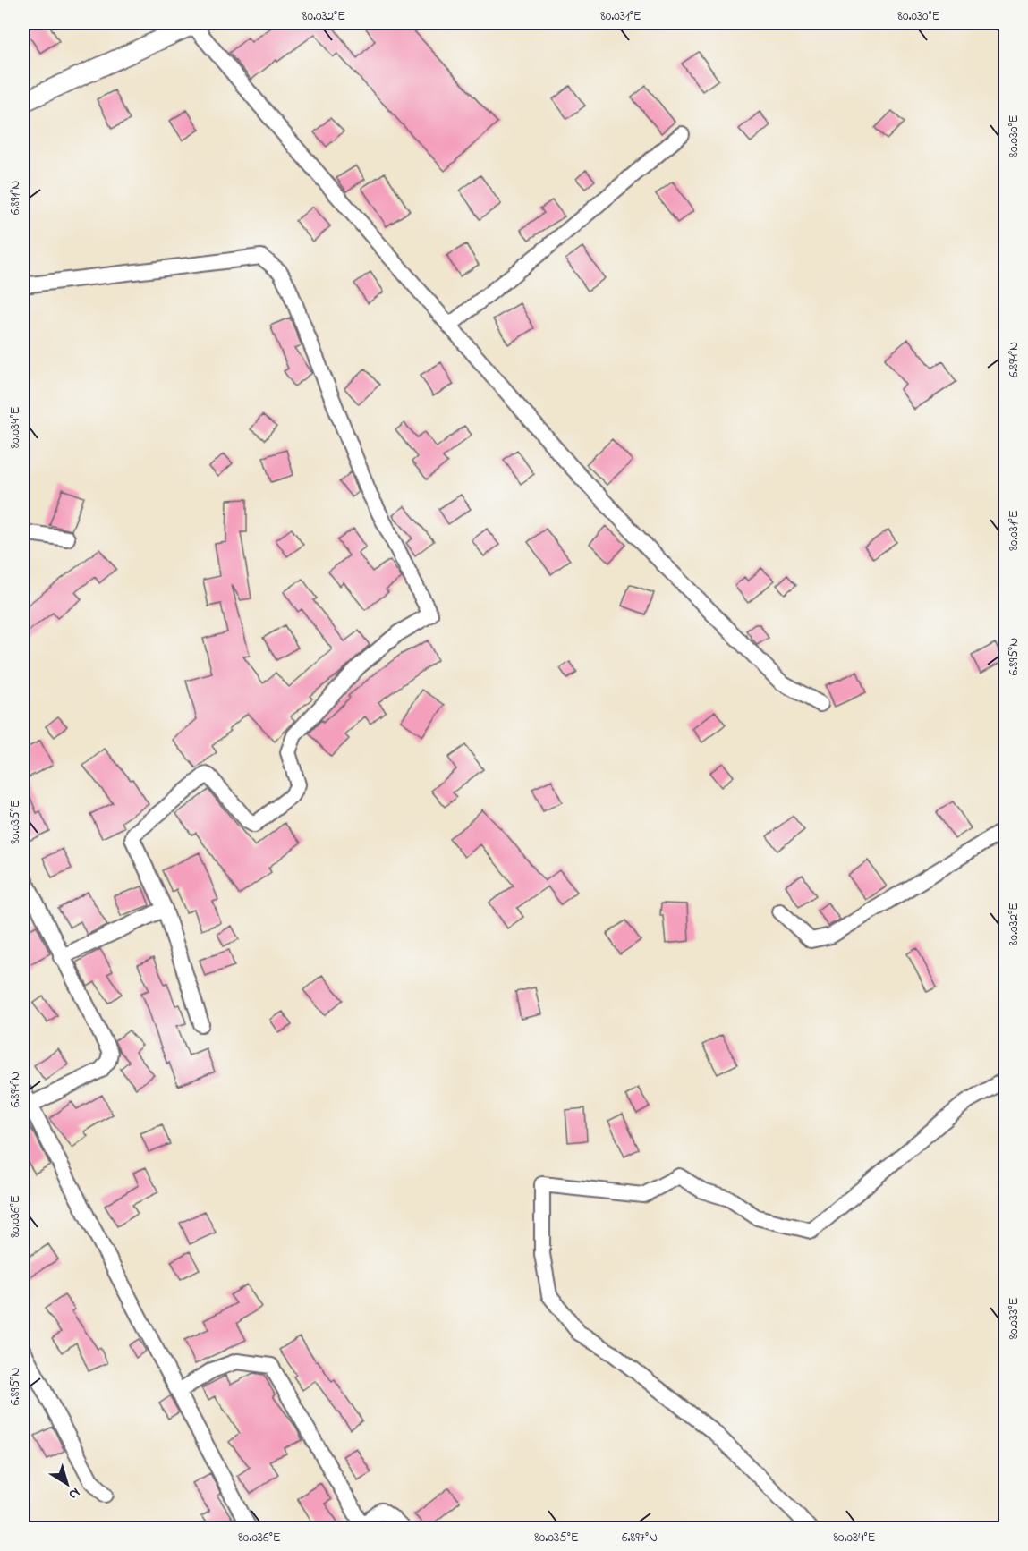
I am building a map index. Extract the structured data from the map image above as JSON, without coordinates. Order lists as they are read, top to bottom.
{
  "north": "bottom right",
  "coordinates": [
    "80.032°E",
    "80.031°E",
    "80.030°E",
    "6.891°N",
    "6.894°N",
    "80.034°E",
    "6.895°N",
    "80.035°E",
    "80.036°E",
    "80.033°E",
    "6.897°N"
  ]
}
